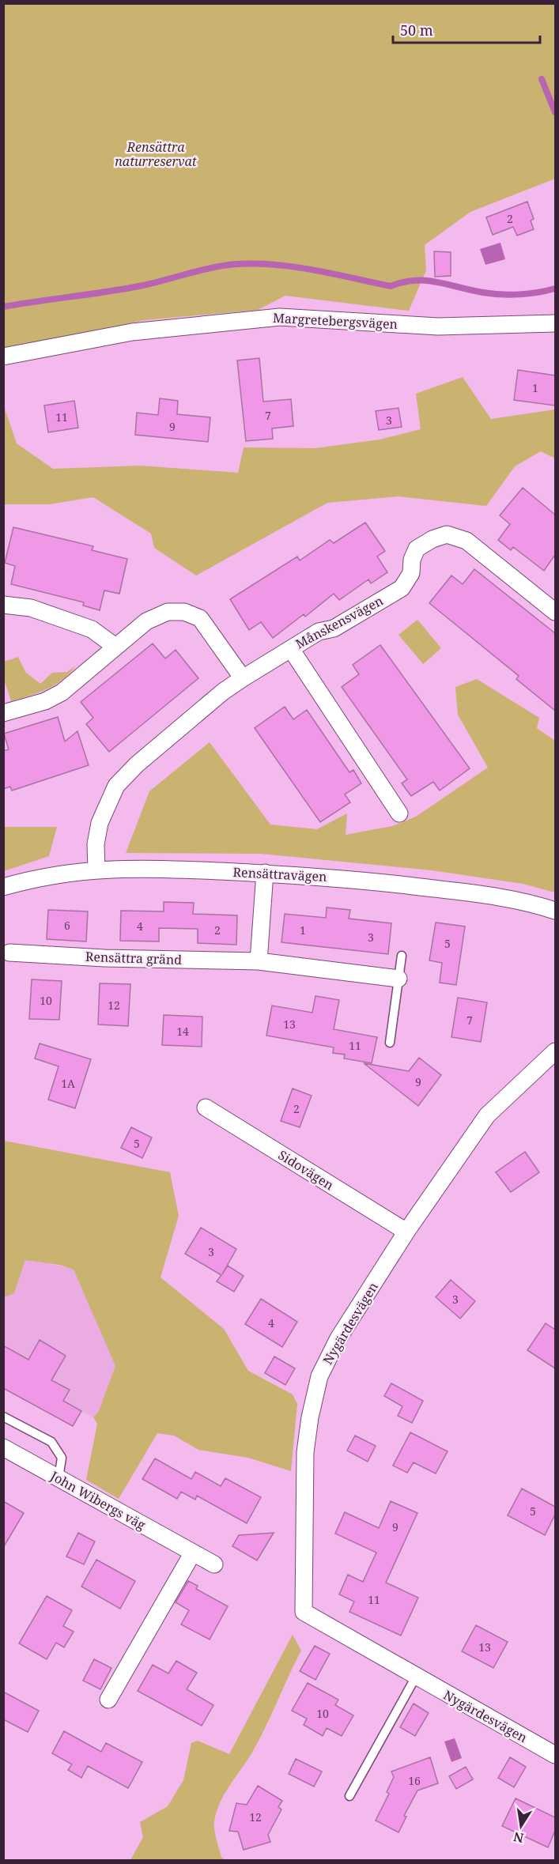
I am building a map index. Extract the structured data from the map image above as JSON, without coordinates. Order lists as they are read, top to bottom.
{
  "streets": {
    "street": [
      "Margretebergsvägen",
      "Månskensvägen",
      "Rensättravägen",
      "Rensättra gränd",
      "Sidovägen",
      "Nygärdesvägen",
      "John Wibergs väg"
    ]
  },
  "crossings": [
    ["Månskensvägen", "Rensättravägen"],
    ["Sidovägen", "Nygärdesvägen"]
  ],
  "parks": ["Rensättra naturreservat"],
  "house_numbers": [
    "2",
    "1",
    "7",
    "11",
    "3",
    "9",
    "6",
    "4",
    "2",
    "1",
    "3",
    "5",
    "10",
    "12",
    "7",
    "13",
    "14",
    "11",
    "9",
    "1A",
    "2",
    "5",
    "3",
    "3",
    "4",
    "5",
    "9",
    "11",
    "13",
    "10",
    "16",
    "12"
  ],
  "scale_bar": "50 m",
  "north": "bottom"
}
